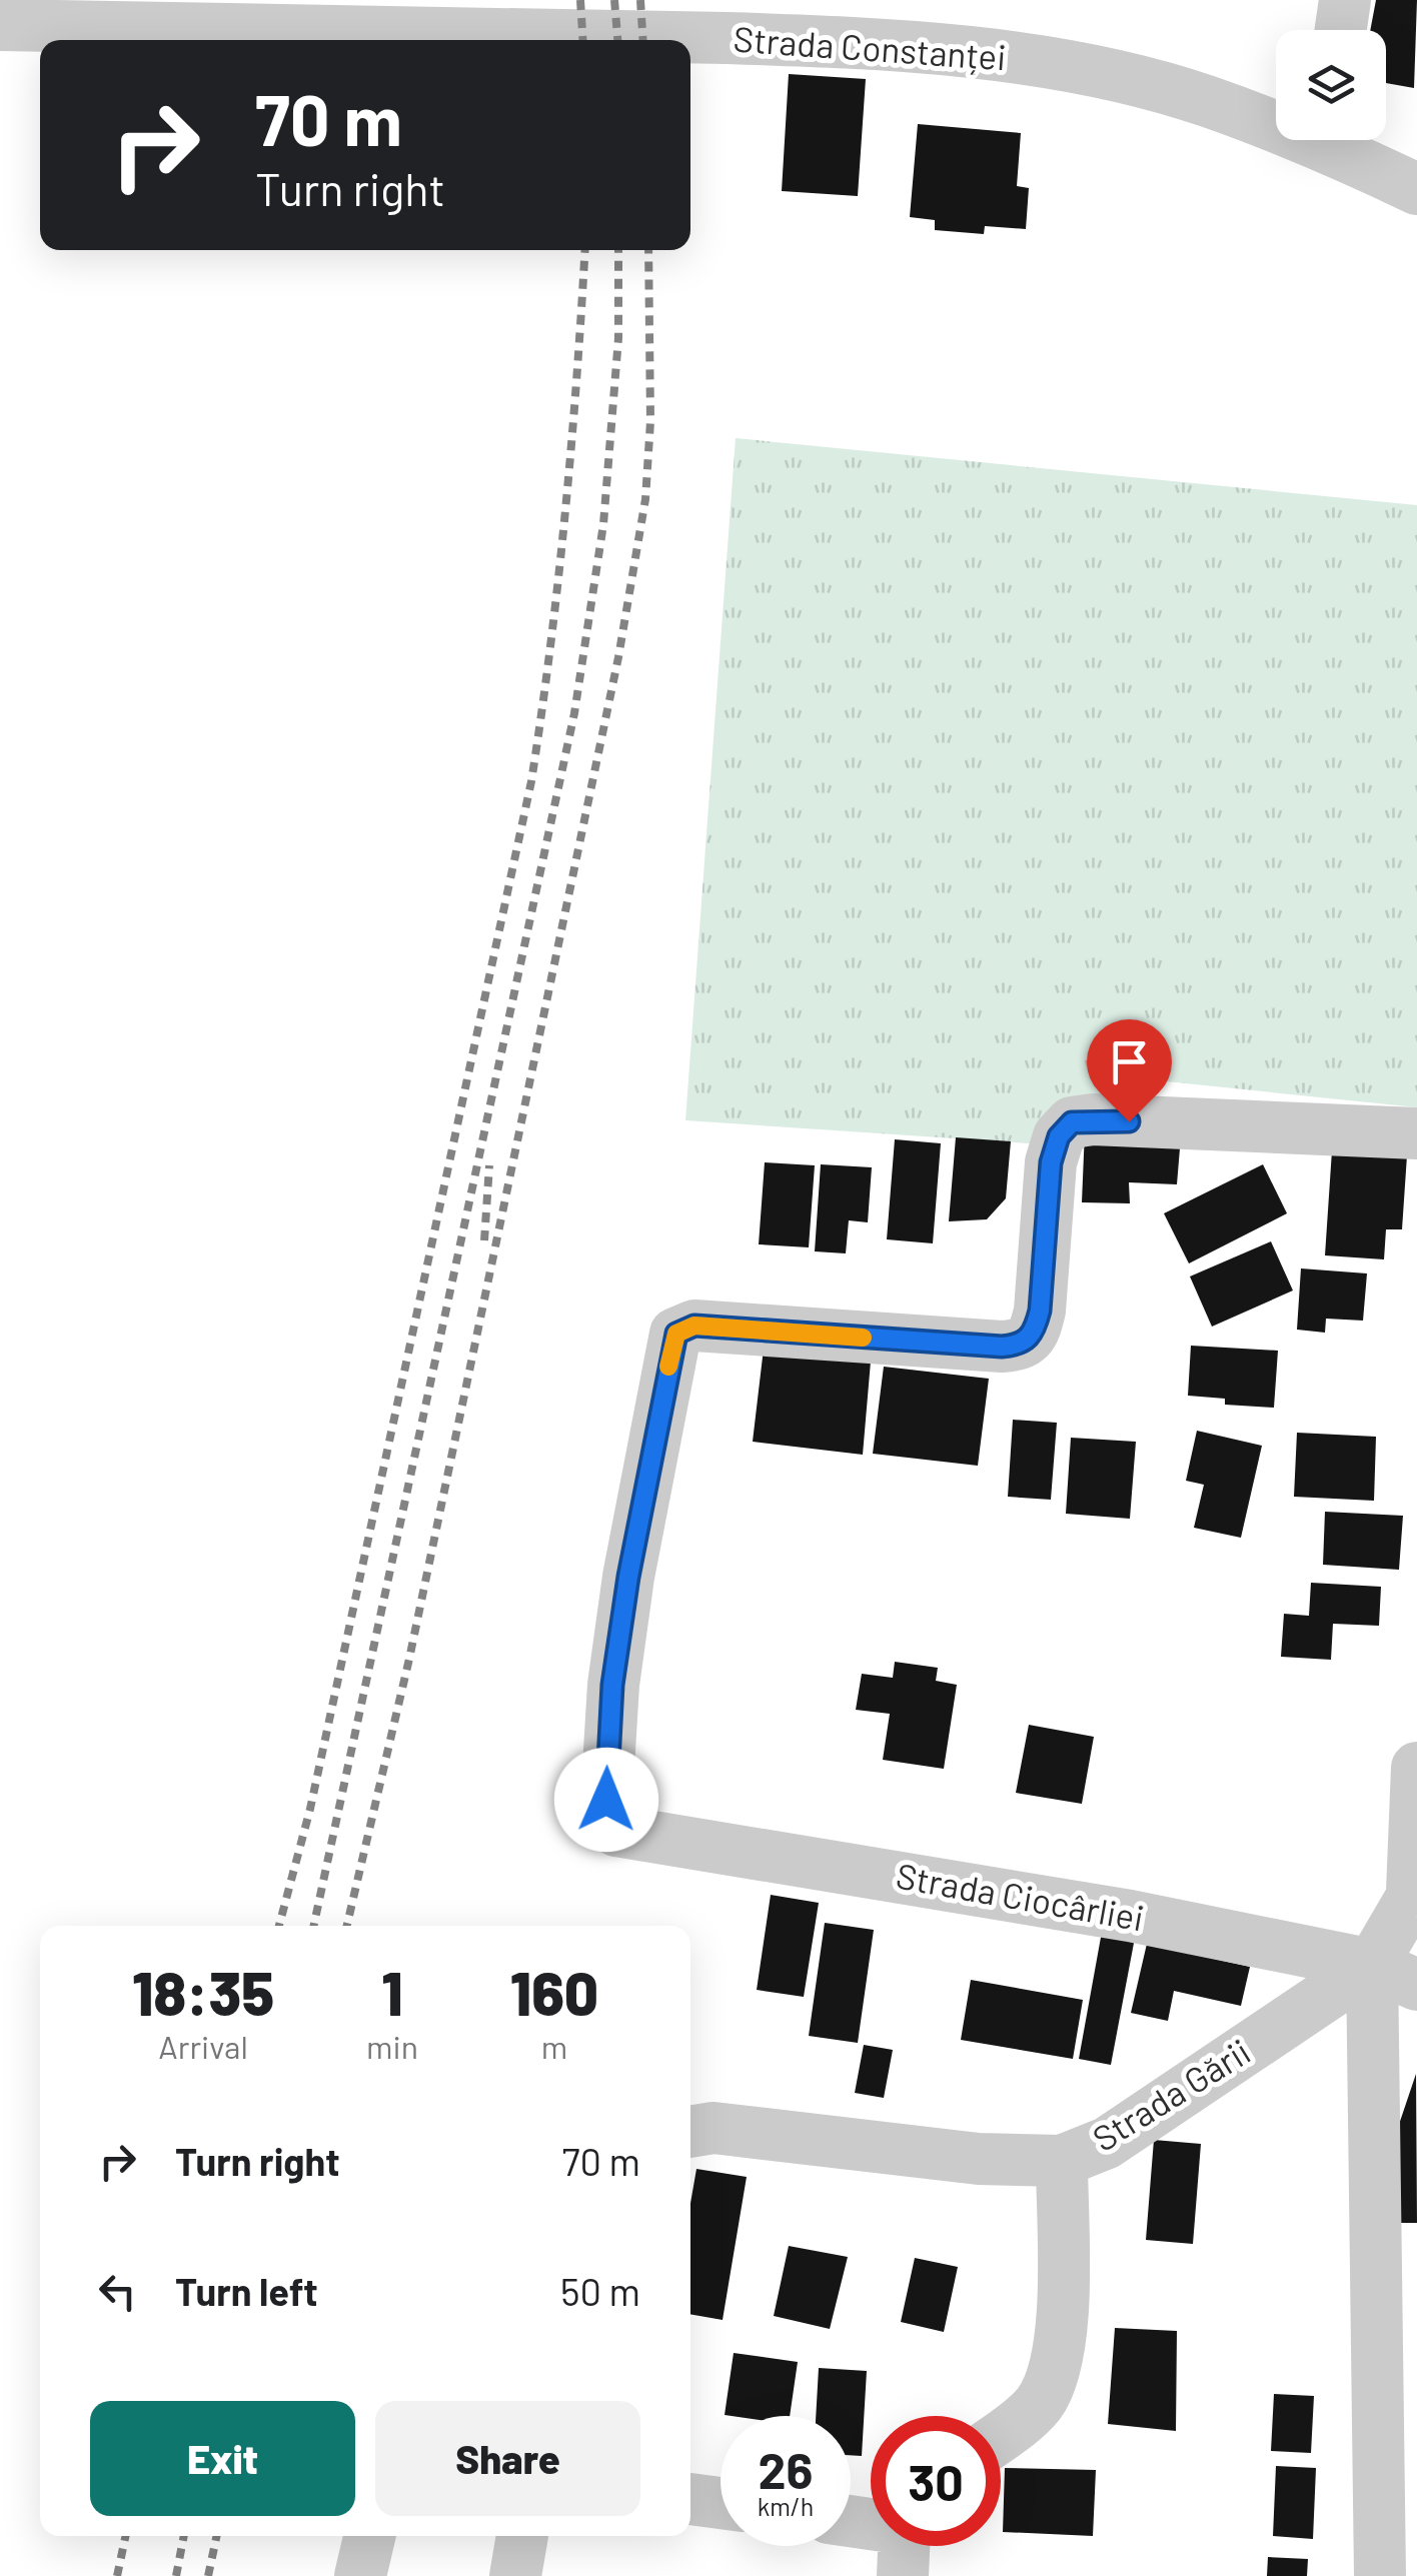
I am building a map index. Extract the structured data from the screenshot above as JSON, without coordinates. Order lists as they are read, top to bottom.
{
  "streets": {
    "street": ["Strada Constanței", "Strada Ciocârliei", "Strada Gării"]
  },
  "crossings": [
    ["Strada Ciocârliei", "Strada Gării"]
  ],
  "page": {
    "turn": ["70 m", "Turn right"],
    "eta": [
      "18:35",
      "Arrival",
      "1",
      "min",
      "160",
      "m"
    ],
    "list": [
      {
        "name": "Turn right",
        "value": "70 m"
      },
      {
        "name": "Turn left",
        "value": "50 m"
      }
    ],
    "buttons": ["Exit", "Share"],
    "speed": "26 km/h",
    "limit": "30"
  }
}
